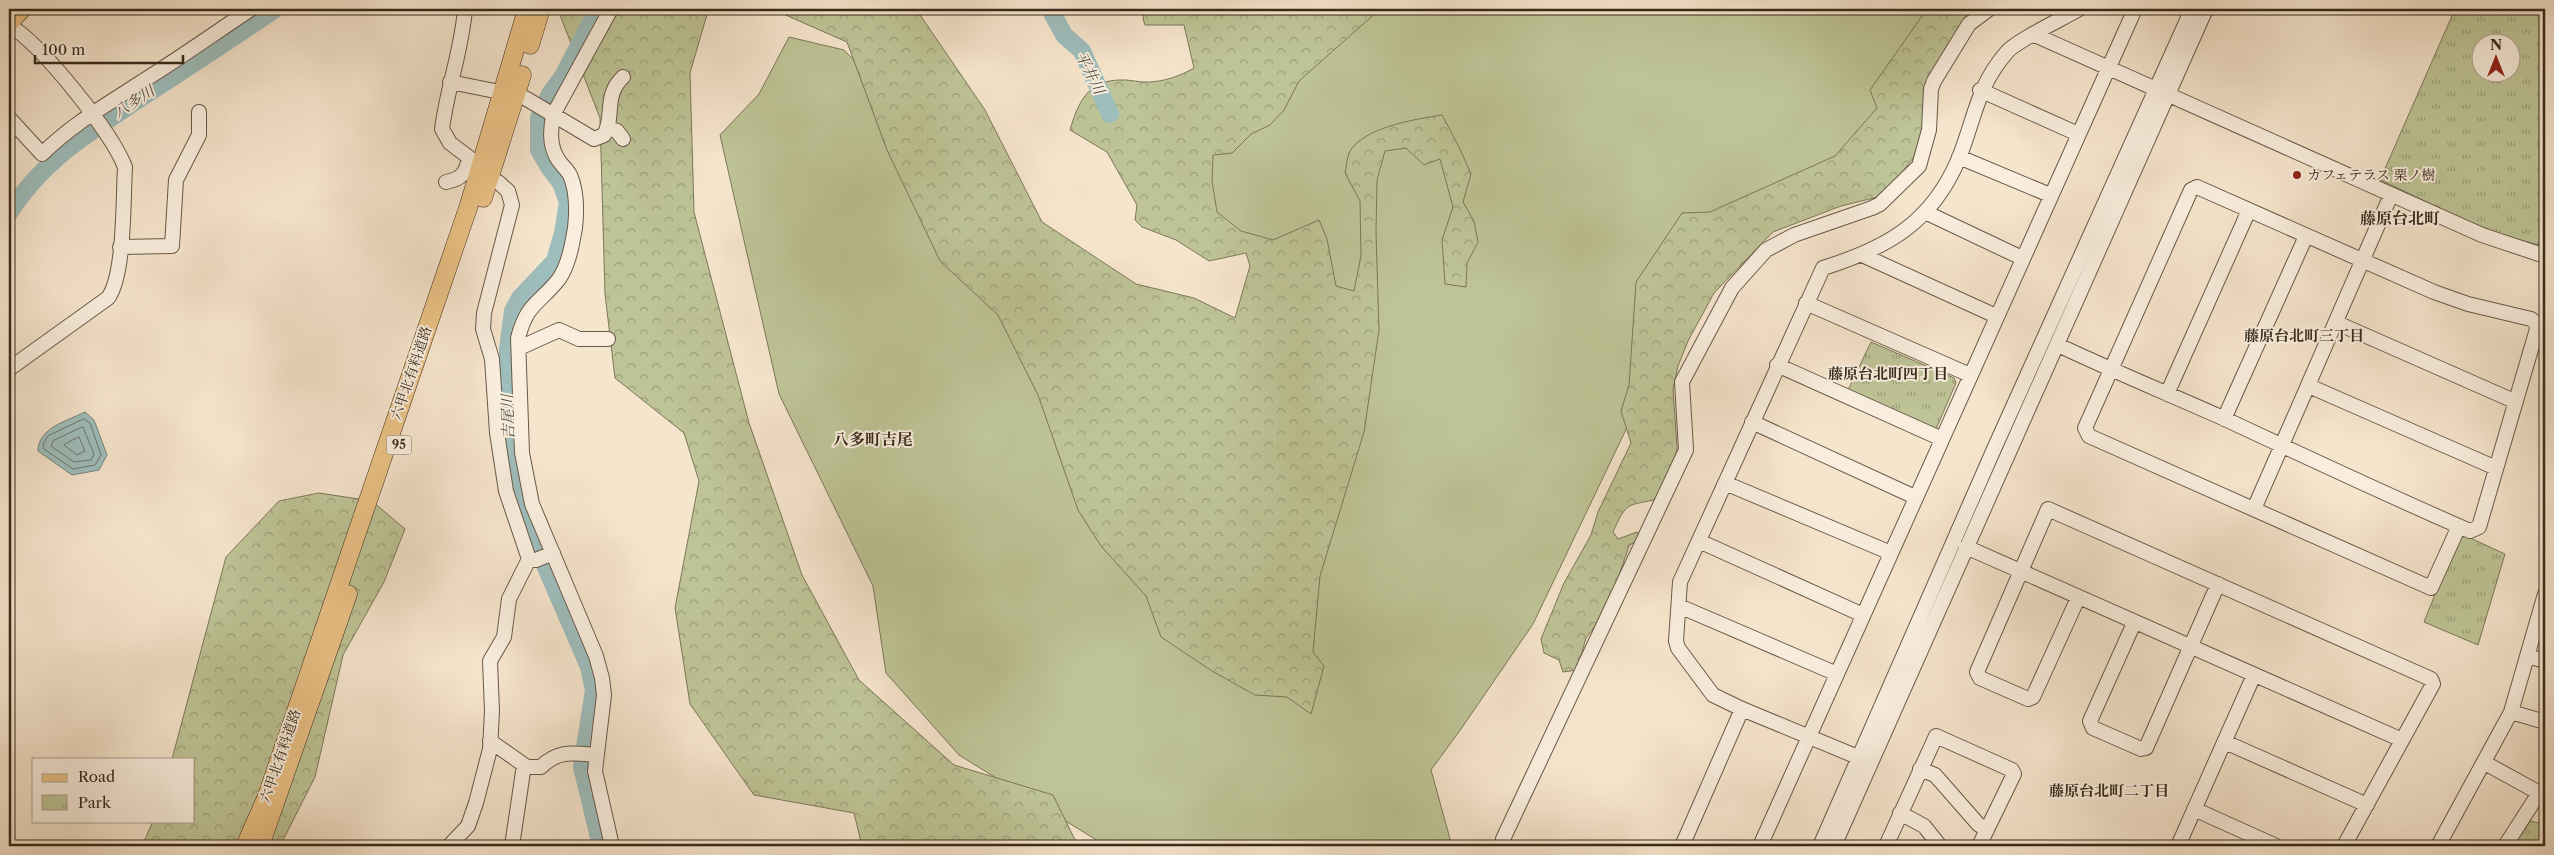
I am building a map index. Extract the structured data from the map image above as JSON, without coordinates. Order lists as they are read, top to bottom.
{
  "streets": {
    "main road": ["六甲北有料道路", "95"]
  },
  "districts": [
    "藤原台北町",
    "藤原台北町三丁目",
    "藤原台北町四丁目",
    "八多町吉尾",
    "藤原台北町二丁目"
  ],
  "water": ["平井川", "八多川", "吉尾川"],
  "places": ["カフェテラス 栗ノ樹"],
  "legend": ["Road", "Park"],
  "scale_bar": "100 m",
  "north": "top"
}
